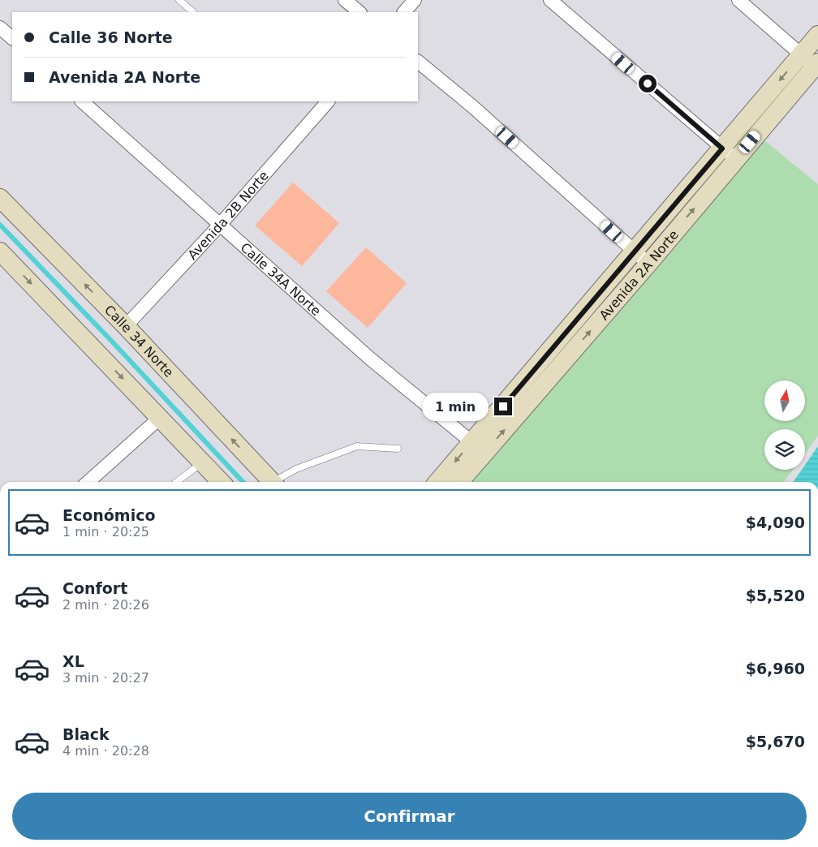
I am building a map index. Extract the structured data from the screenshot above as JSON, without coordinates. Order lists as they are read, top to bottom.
{
  "streets": {
    "main road": ["Avenida 2A Norte", "Calle 34 Norte"],
    "street": ["Avenida 2B Norte", "Calle 34A Norte"]
  },
  "crossings": [
    ["Avenida 2B Norte", "Calle 34A Norte"],
    ["Avenida 2B Norte", "Calle 34 Norte"],
    ["Avenida 2A Norte", "Calle 34A Norte"]
  ],
  "north": "top",
  "page": {
    "banner": ["Calle 36 Norte", "Avenida 2A Norte"],
    "bubble": "1 min",
    "list": [
      {
        "name": "Económico",
        "note": "1 min · 20:25",
        "value": "$4,090"
      },
      {
        "name": "Confort",
        "note": "2 min · 20:26",
        "value": "$5,520"
      },
      {
        "name": "XL",
        "note": "3 min · 20:27",
        "value": "$6,960"
      },
      {
        "name": "Black",
        "note": "4 min · 20:28",
        "value": "$5,670"
      }
    ],
    "buttons": "Confirmar"
  }
}
